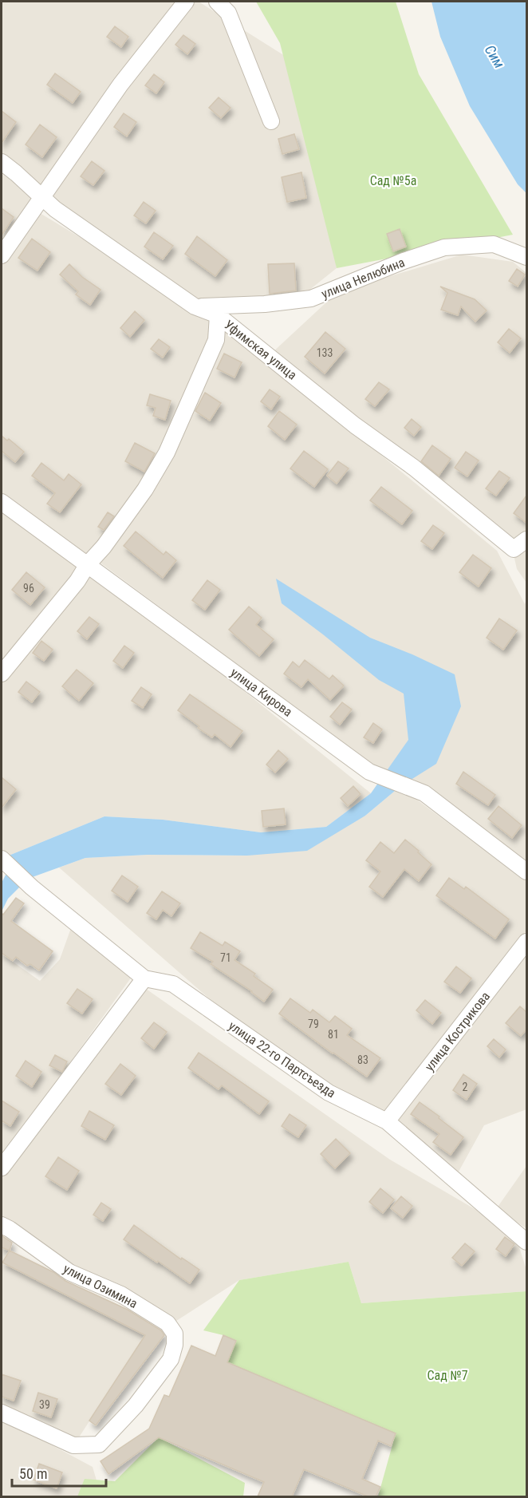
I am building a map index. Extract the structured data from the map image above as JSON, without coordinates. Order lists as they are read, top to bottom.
{
  "streets": {
    "street": [
      "улица Нелюбина",
      "Уфимская улица",
      "улица Кирова",
      "улица Кострикова",
      "улица 22-го Партсъезда",
      "улица Озимина"
    ]
  },
  "crossings": [
    ["улица Нелюбина", "Уфимская улица"],
    ["улица Кострикова", "улица 22-го Партсъезда"]
  ],
  "water": ["Сим"],
  "parks": ["Сад №5а", "Сад №7"],
  "house_numbers": [
    "133",
    "96",
    "71",
    "79",
    "81",
    "83",
    "2",
    "39"
  ],
  "scale_bar": "50 m"
}
